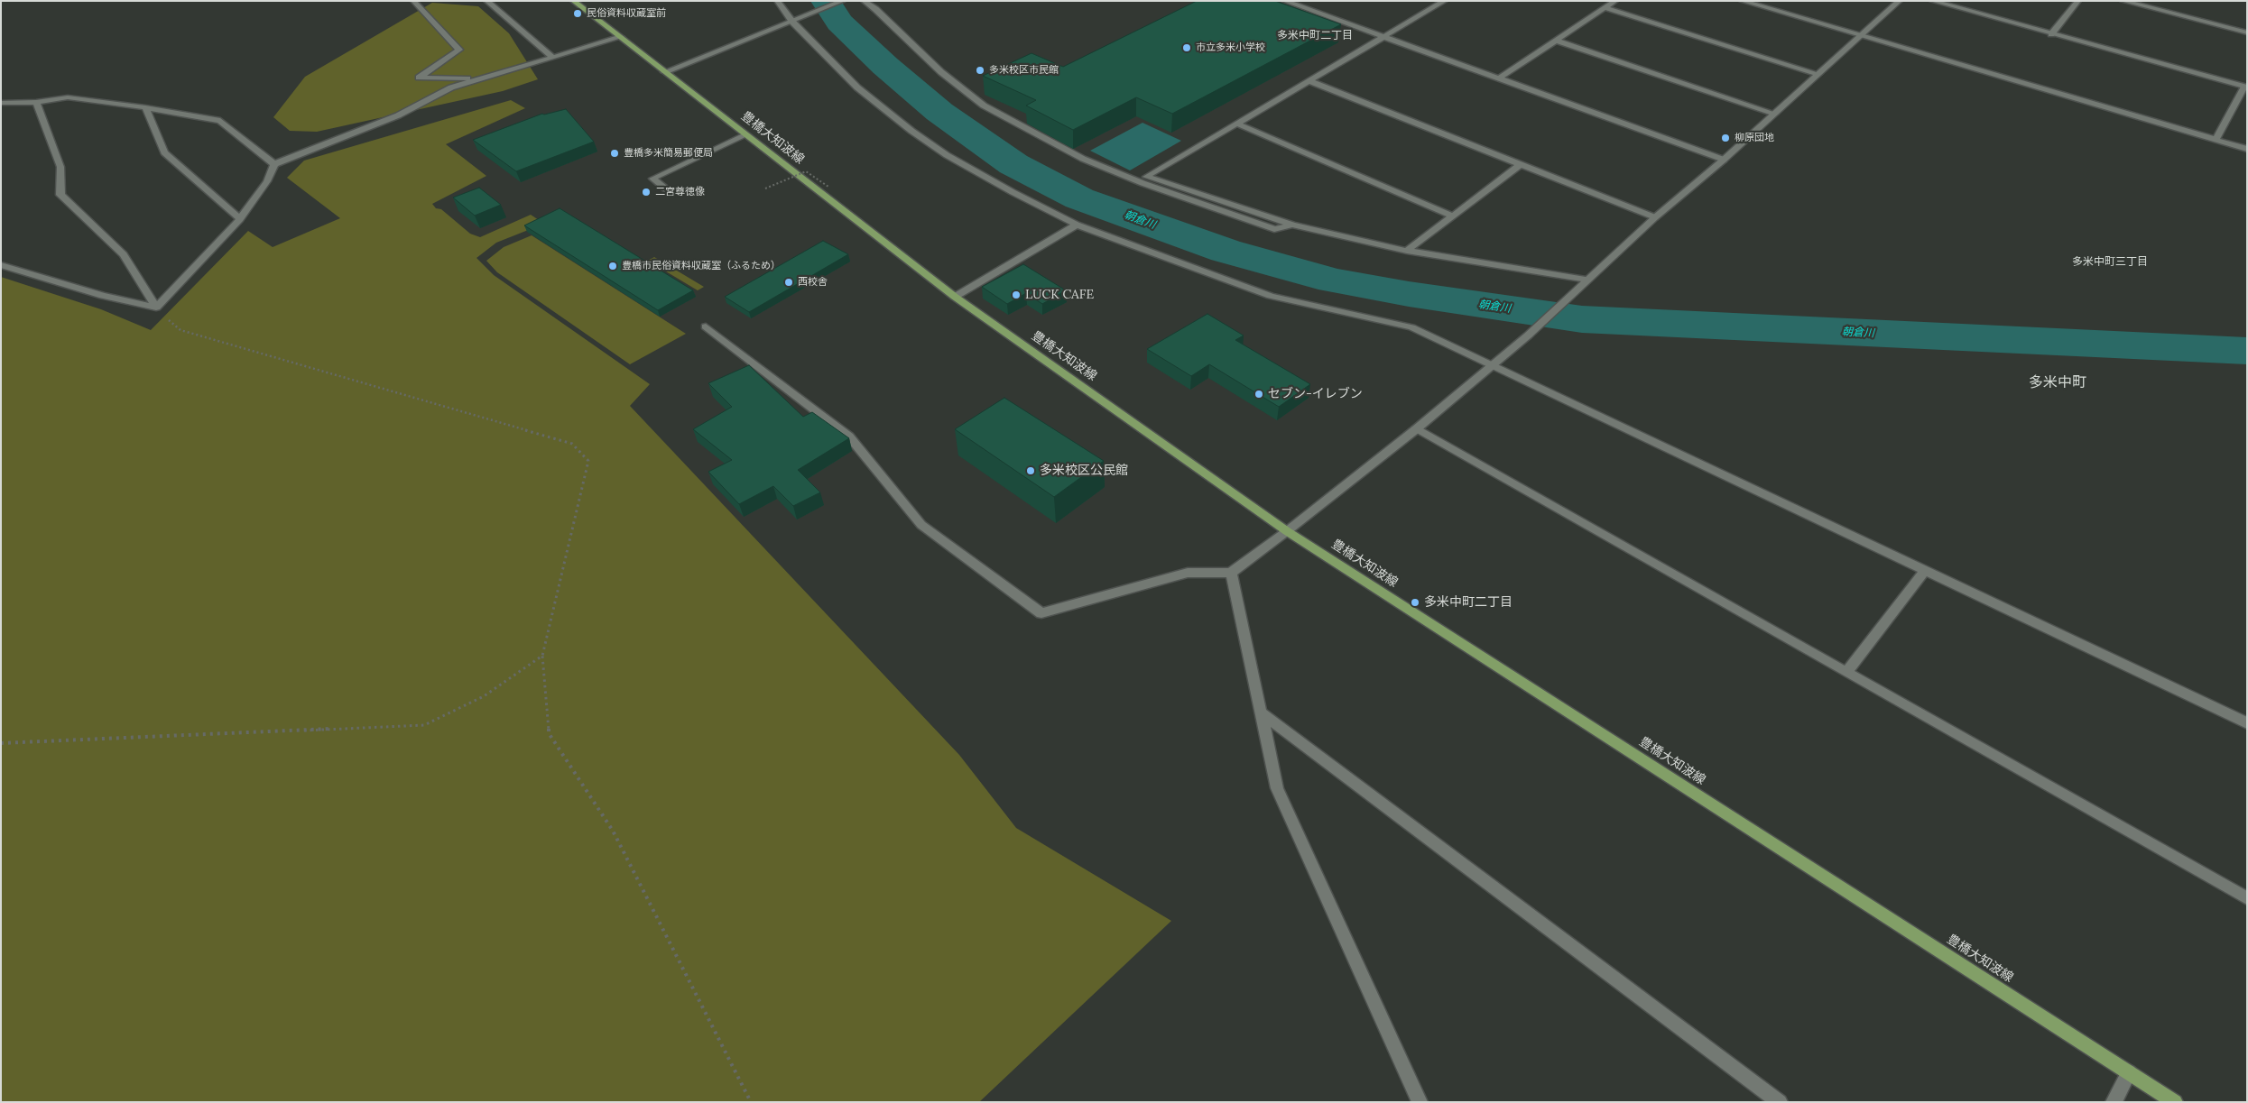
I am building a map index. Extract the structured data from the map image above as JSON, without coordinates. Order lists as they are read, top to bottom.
{
  "streets": {
    "main road": ["豊橋大知波線"]
  },
  "districts": ["多米中町二丁目", "多米中町三丁目", "多米中町"],
  "water": ["朝倉川"],
  "places": [
    "民俗資料収蔵室前",
    "市立多米小学校",
    "多米校区市民館",
    "柳原団地",
    "豊橋多米簡易郵便局",
    "二宮尊徳像",
    "豊橋市民俗資料収蔵室（ふるため）",
    "西校舎",
    "LUCK CAFE",
    "セブン-イレブン",
    "多米校区公民館",
    "多米中町二丁目"
  ]
}
